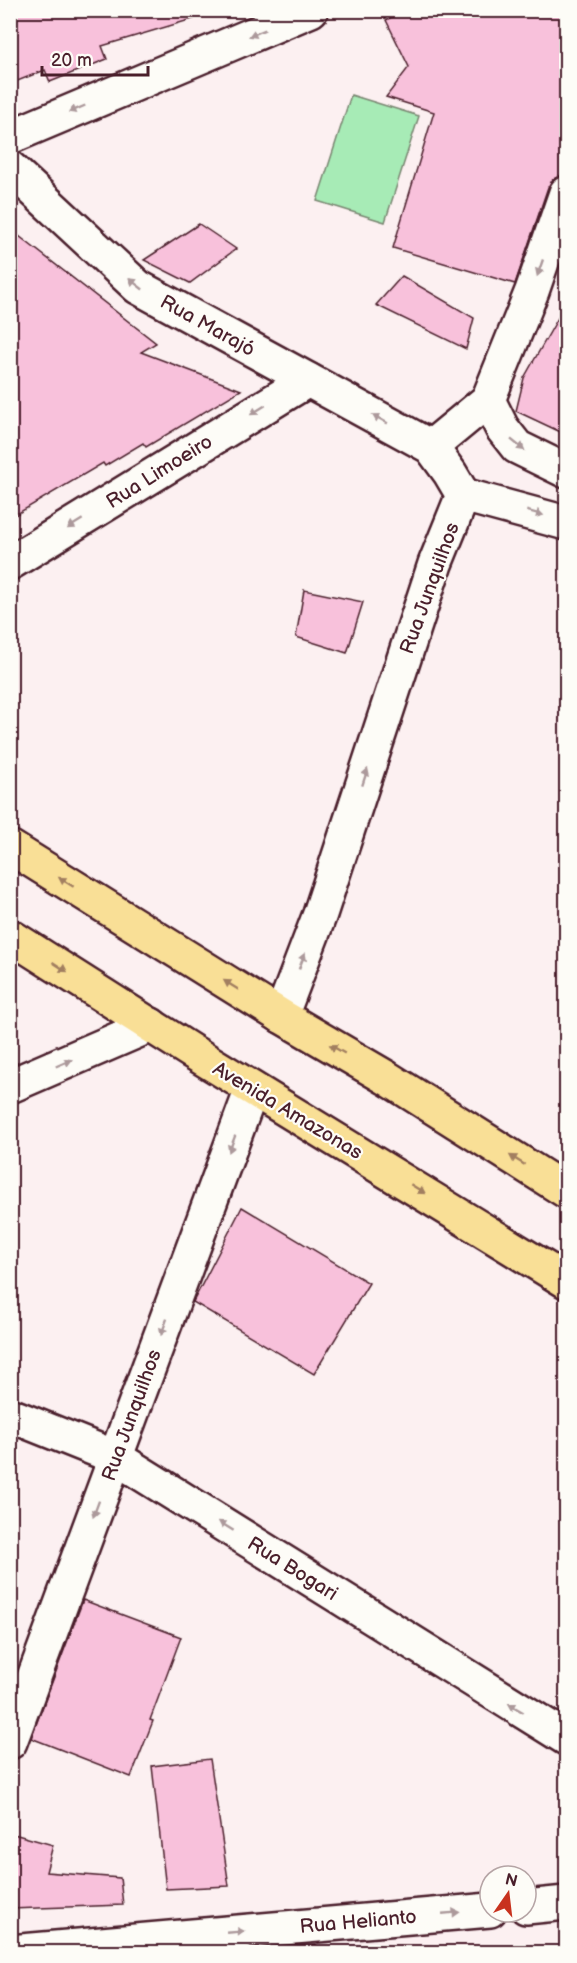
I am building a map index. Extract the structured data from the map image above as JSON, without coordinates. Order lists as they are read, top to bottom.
{
  "streets": {
    "main road": ["Avenida Amazonas"],
    "street": [
      "Rua Marajó",
      "Rua Limoeiro",
      "Rua Junquilhos",
      "Rua Bogari",
      "Rua Helianto"
    ]
  },
  "crossings": [
    ["Rua Marajó", "Rua Limoeiro"],
    ["Rua Junquilhos", "Avenida Amazonas"],
    ["Rua Junquilhos", "Rua Bogari"]
  ],
  "one_way": [
    "Rua Marajó",
    "Rua Limoeiro",
    "Rua Bogari",
    "Rua Helianto"
  ],
  "scale_bar": "20 m",
  "north": "top"
}
